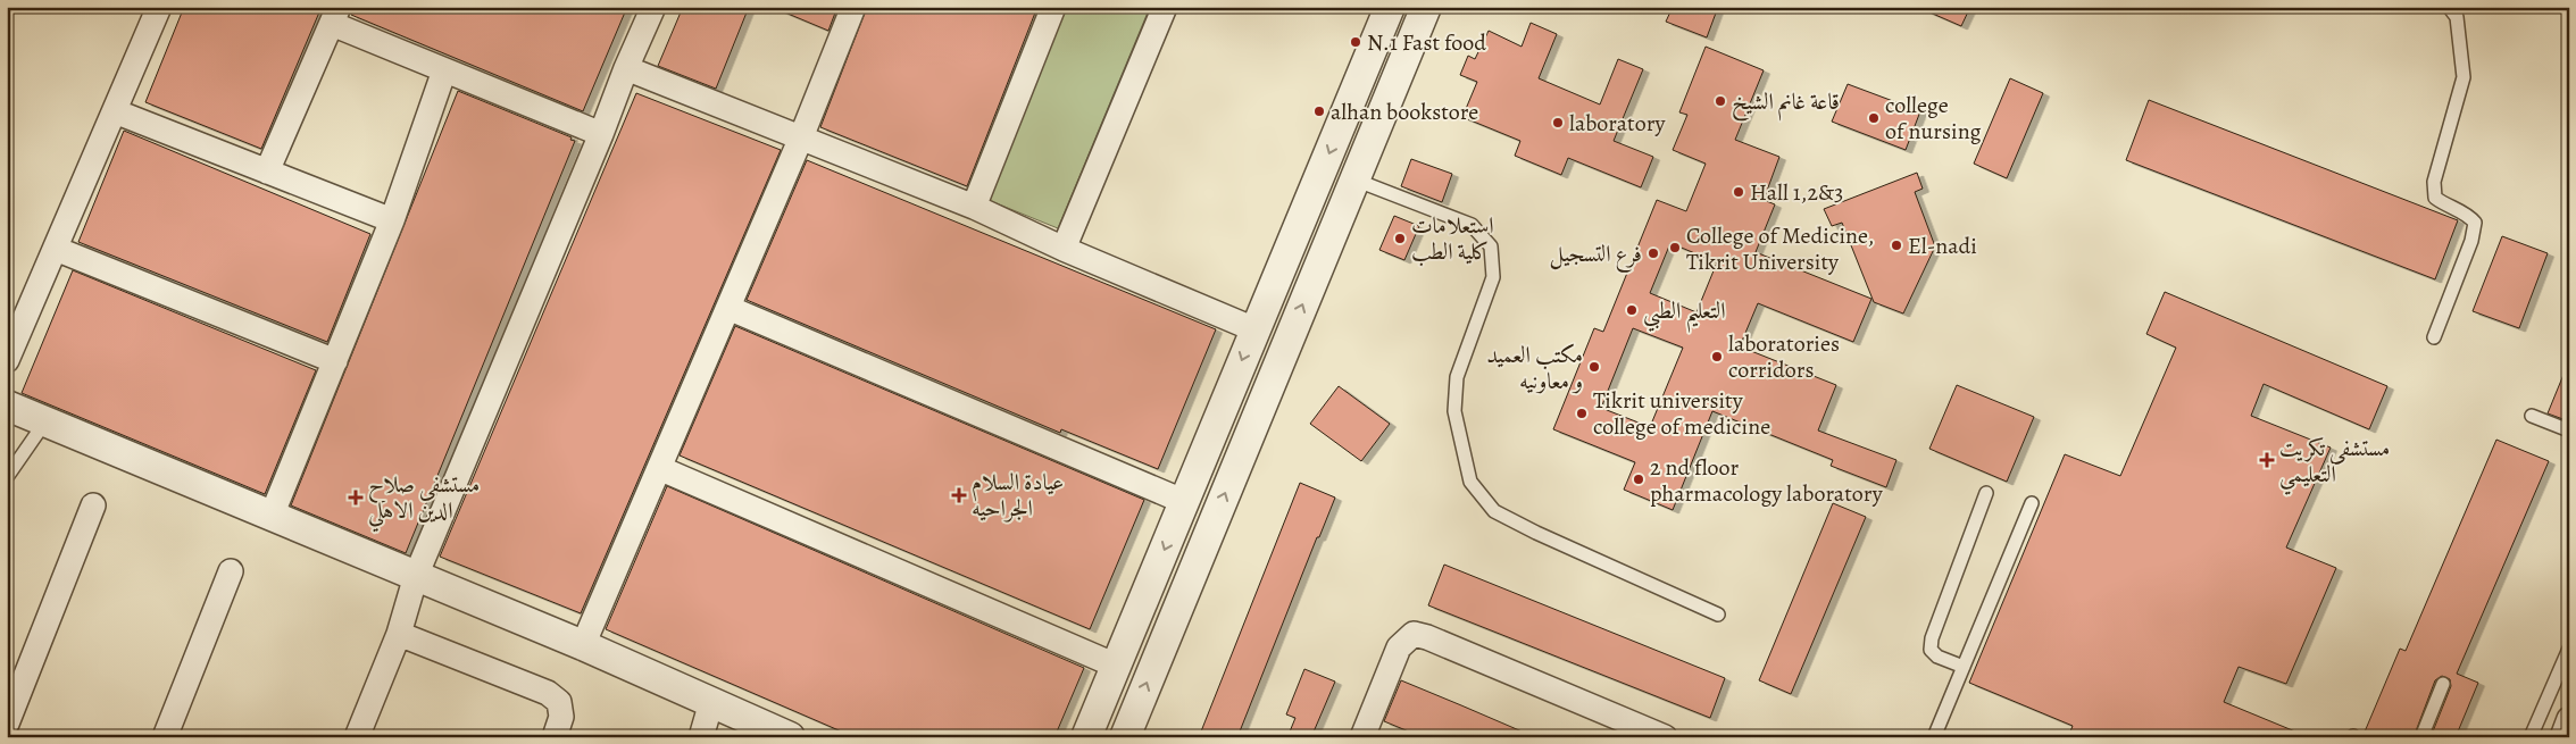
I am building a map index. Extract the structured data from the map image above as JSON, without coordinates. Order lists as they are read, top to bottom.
{
  "places": {
    "other": [
      "N.1 Fast food",
      "قاعة غانم الشيخ",
      "alhan bookstore",
      "college of nursing",
      "laboratory",
      "Hall 1,2&3",
      "استعلامات كلية الطب",
      "El-nadi",
      "College of Medicine, Tikrit University",
      "فرع التسجيل",
      "التعليم الطبي",
      "laboratories corridors",
      "مكتب العميد و معاونيه",
      "Tikrit university college of medicine",
      "2 nd floor pharmacology laboratory"
    ],
    "health": ["مستشفى تكريت التعليمي", "عيادة السلام الجراحيه", "مستشفى صلاح الدين الاهلي"]
  }
}
